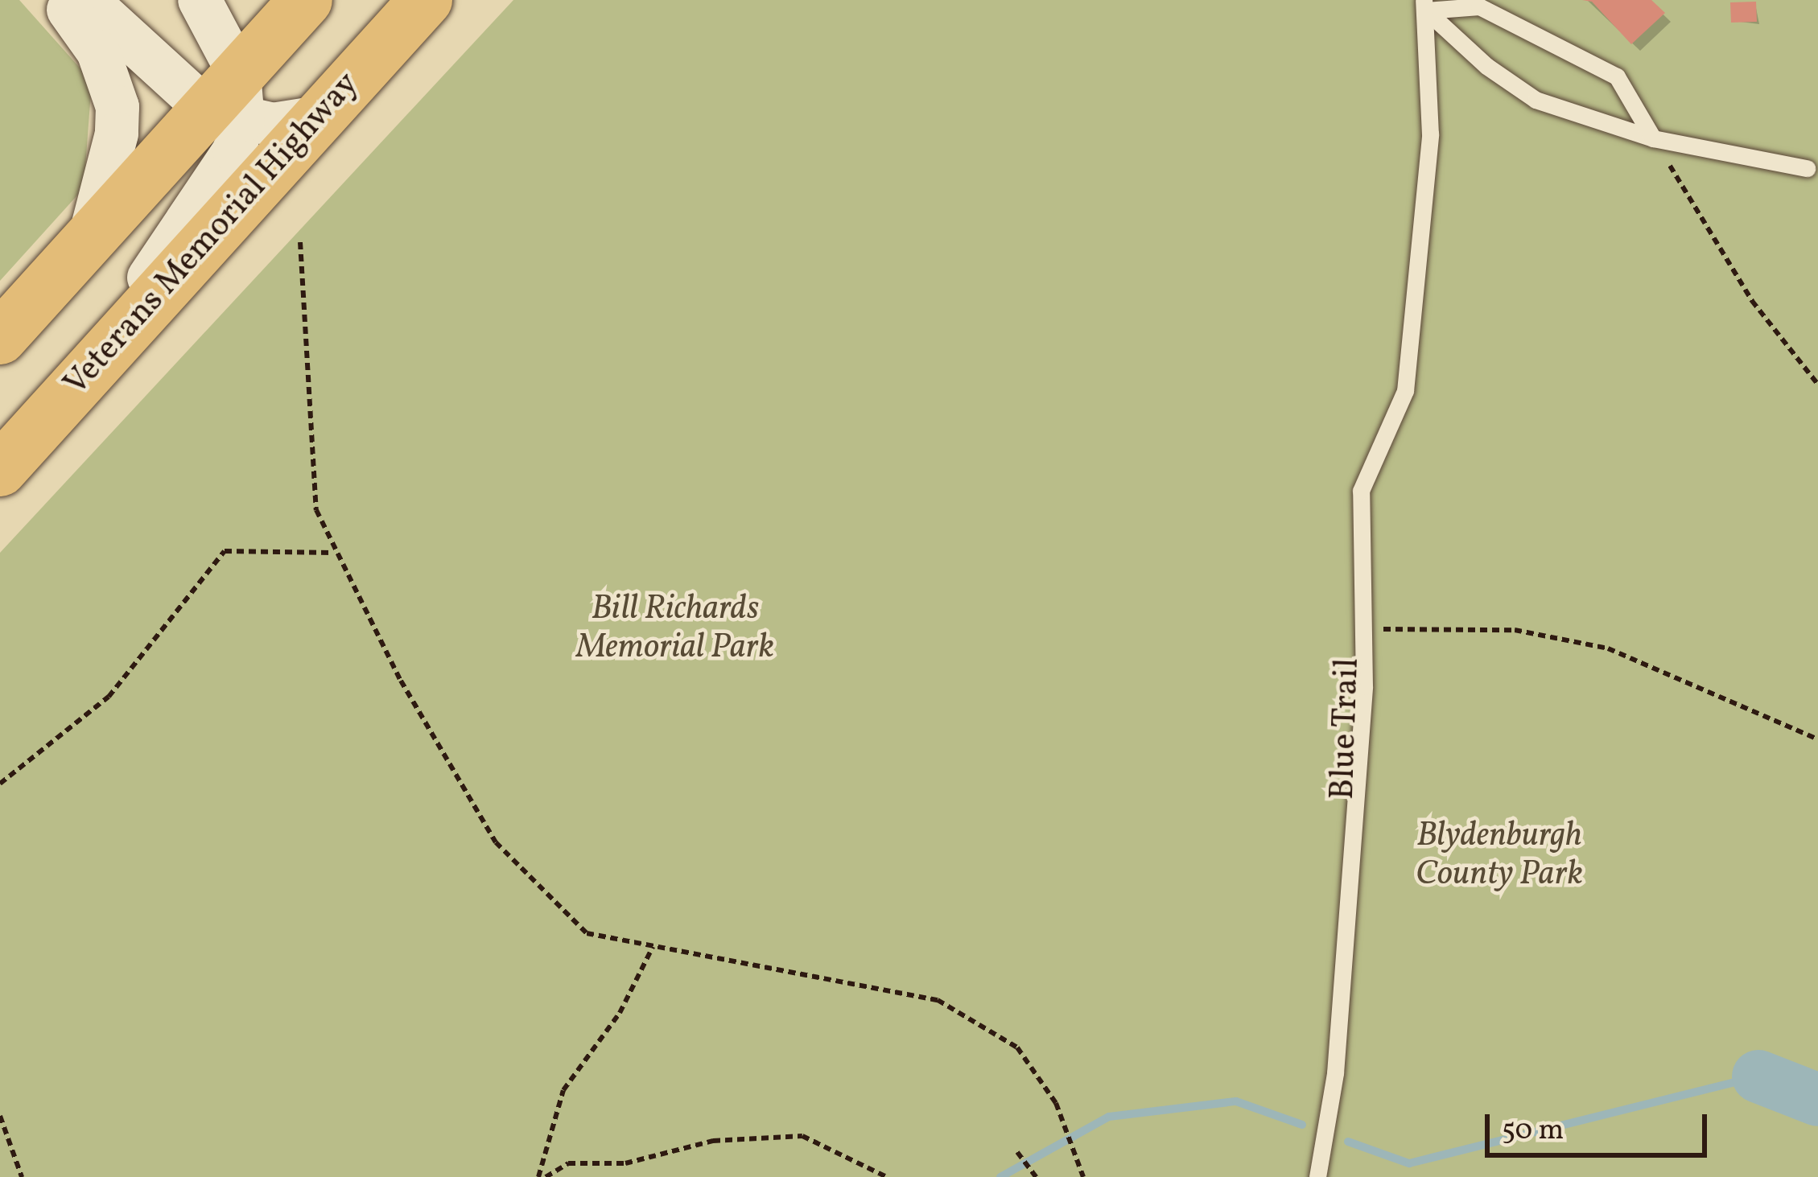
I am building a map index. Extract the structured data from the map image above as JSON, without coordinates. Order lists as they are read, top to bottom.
{
  "streets": {
    "highway": ["Veterans Memorial Highway"],
    "path": ["Blue Trail"]
  },
  "parks": ["Bill Richards Memorial Park", "Blydenburgh County Park"],
  "scale_bar": "50 m"
}
